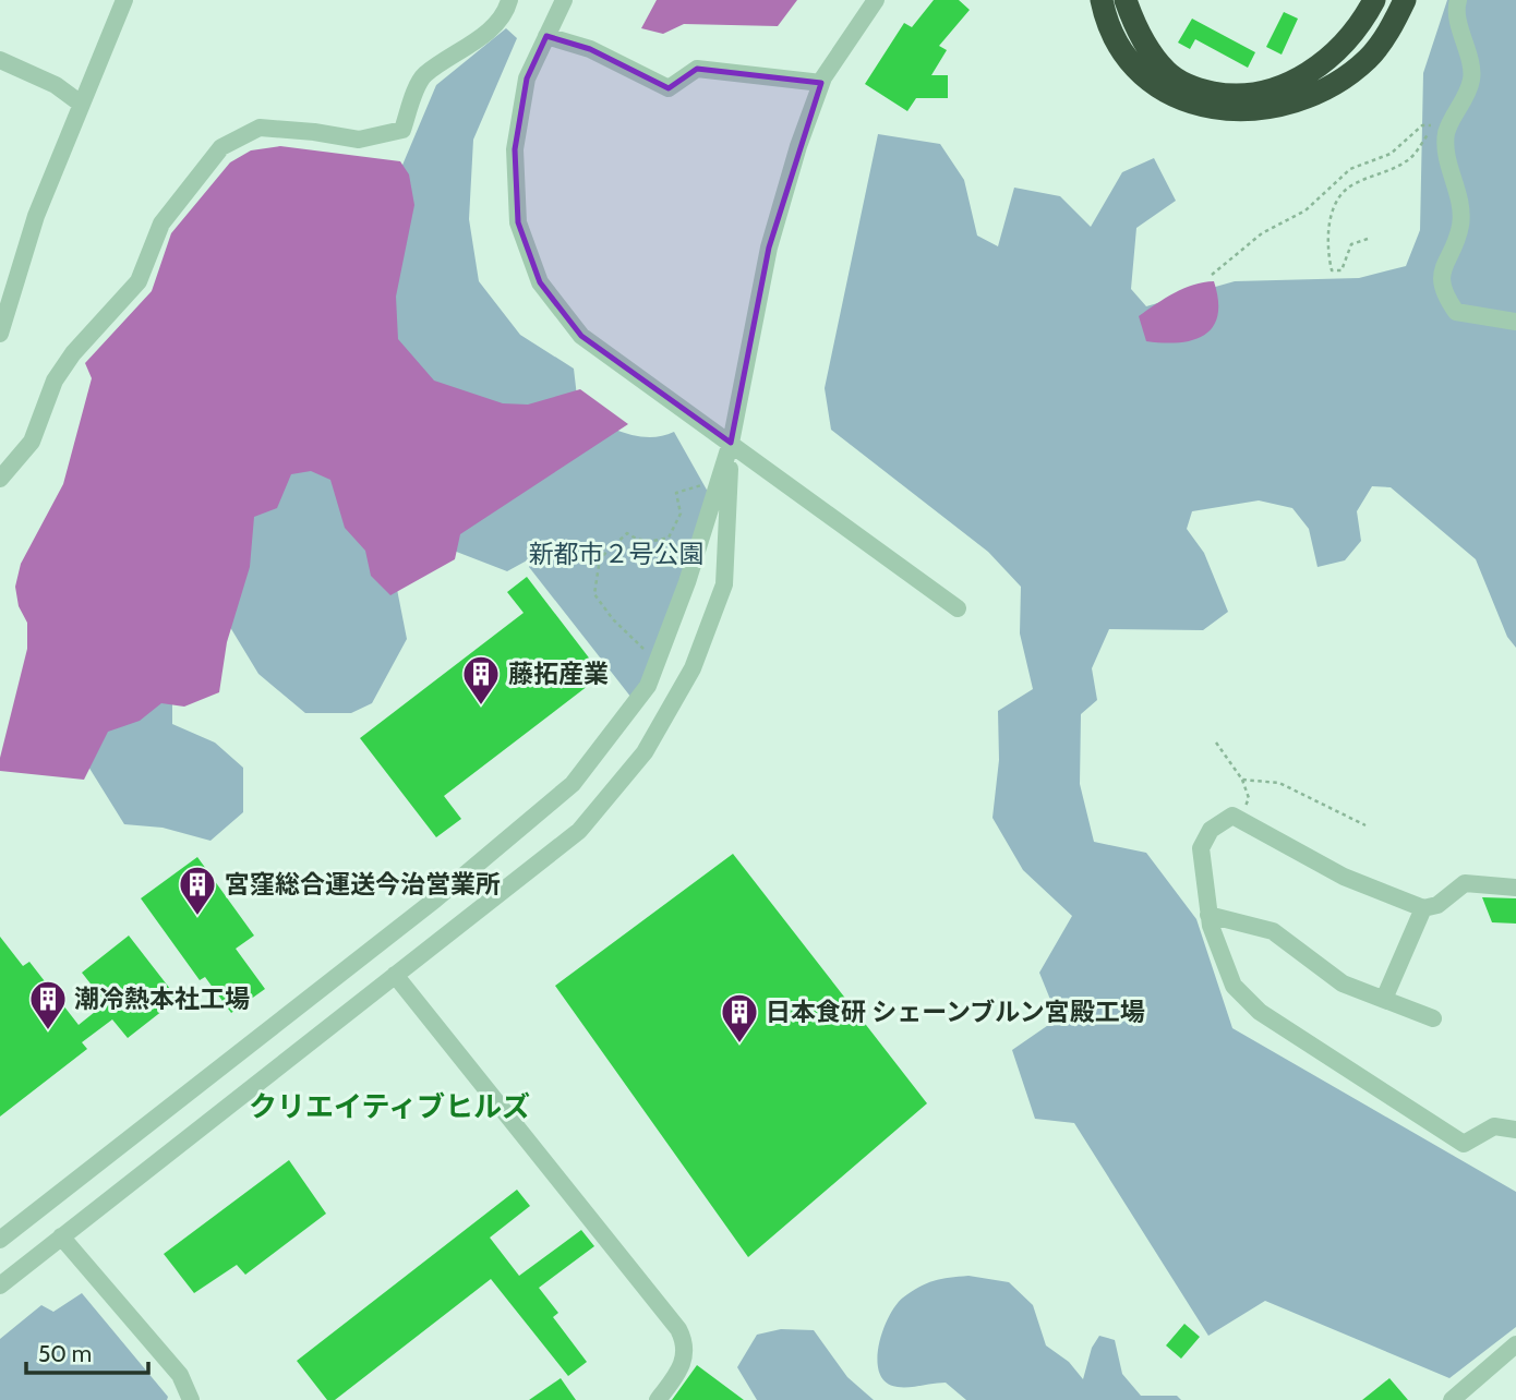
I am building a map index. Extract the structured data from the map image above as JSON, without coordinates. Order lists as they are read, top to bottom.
{
  "districts": ["クリエイティブヒルズ"],
  "parks": ["新都市２号公園"],
  "places": {
    "building": [
      "藤拓産業",
      "宮窪総合運送今治営業所",
      "潮冷熱本社工場",
      "日本食研 シェーンブルン宮殿工場"
    ]
  },
  "scale_bar": "50 m"
}
